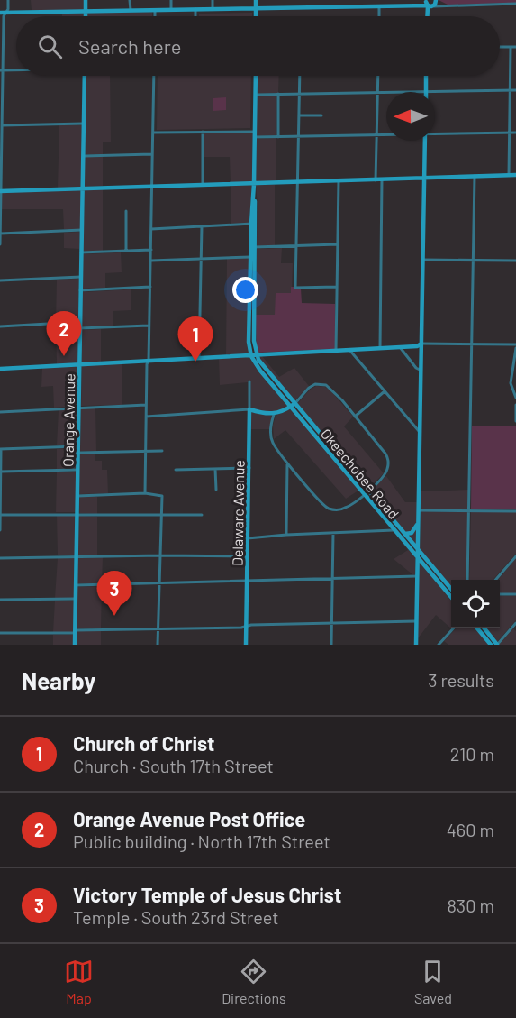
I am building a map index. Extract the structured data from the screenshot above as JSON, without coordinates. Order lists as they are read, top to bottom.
{
  "streets": {
    "street": ["Orange Avenue", "Okeechobee Road", "Delaware Avenue"]
  },
  "north": "left",
  "page": {
    "search": "Search here",
    "pins": ["2", "1", "3"],
    "heading": ["Nearby", "3 results"],
    "list": [
      {
        "mark": "1",
        "name": "Church of Christ",
        "note": "Church · South 17th Street",
        "value": "210 m"
      },
      {
        "mark": "2",
        "name": "Orange Avenue Post Office",
        "note": "Public building · North 17th Street",
        "value": "460 m"
      },
      {
        "mark": "3",
        "name": "Victory Temple of Jesus Christ",
        "note": "Temple · South 23rd Street",
        "value": "830 m"
      }
    ],
    "nav": ["Map", "Directions", "Saved"]
  }
}
